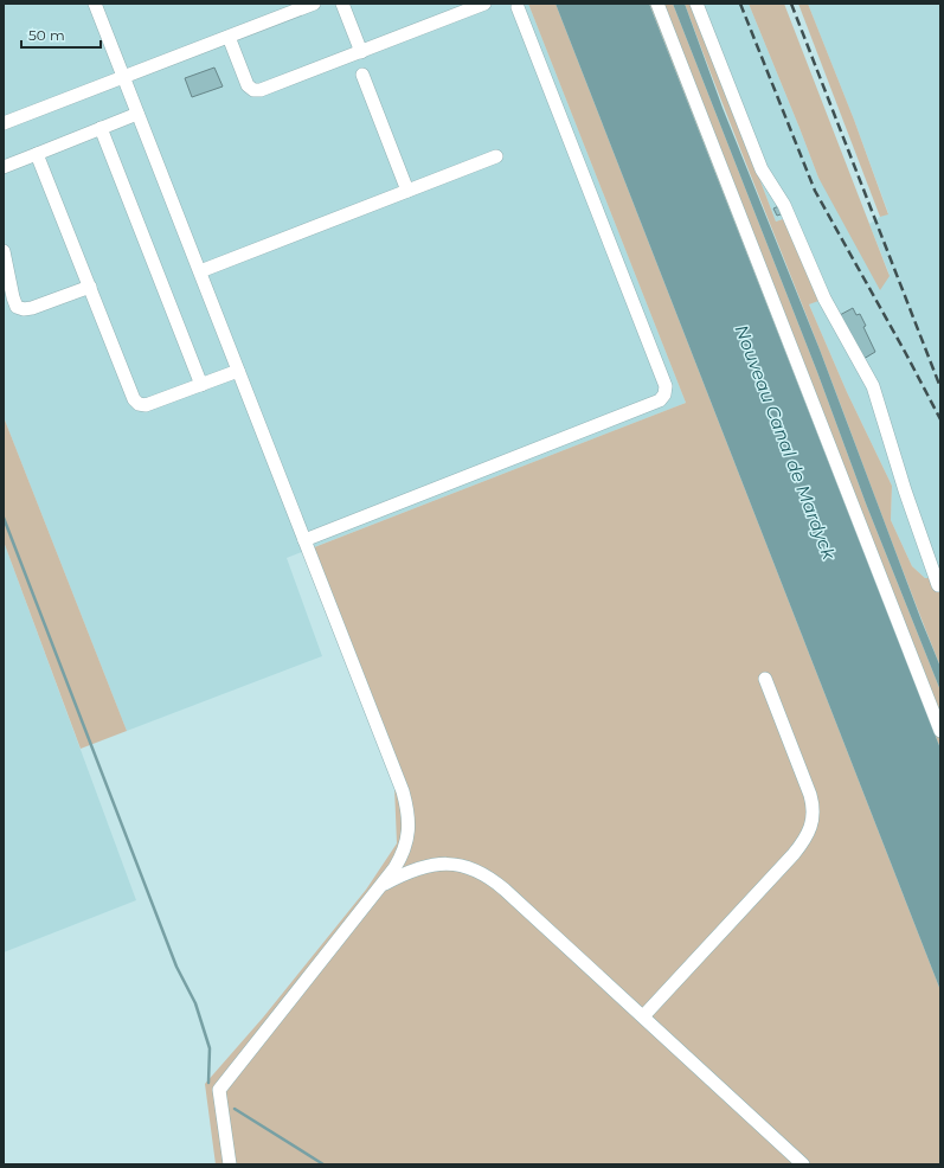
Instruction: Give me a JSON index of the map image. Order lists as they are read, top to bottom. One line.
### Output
{"water":["Nouveau Canal de Mardyck"],"scale_bar":"50 m"}
